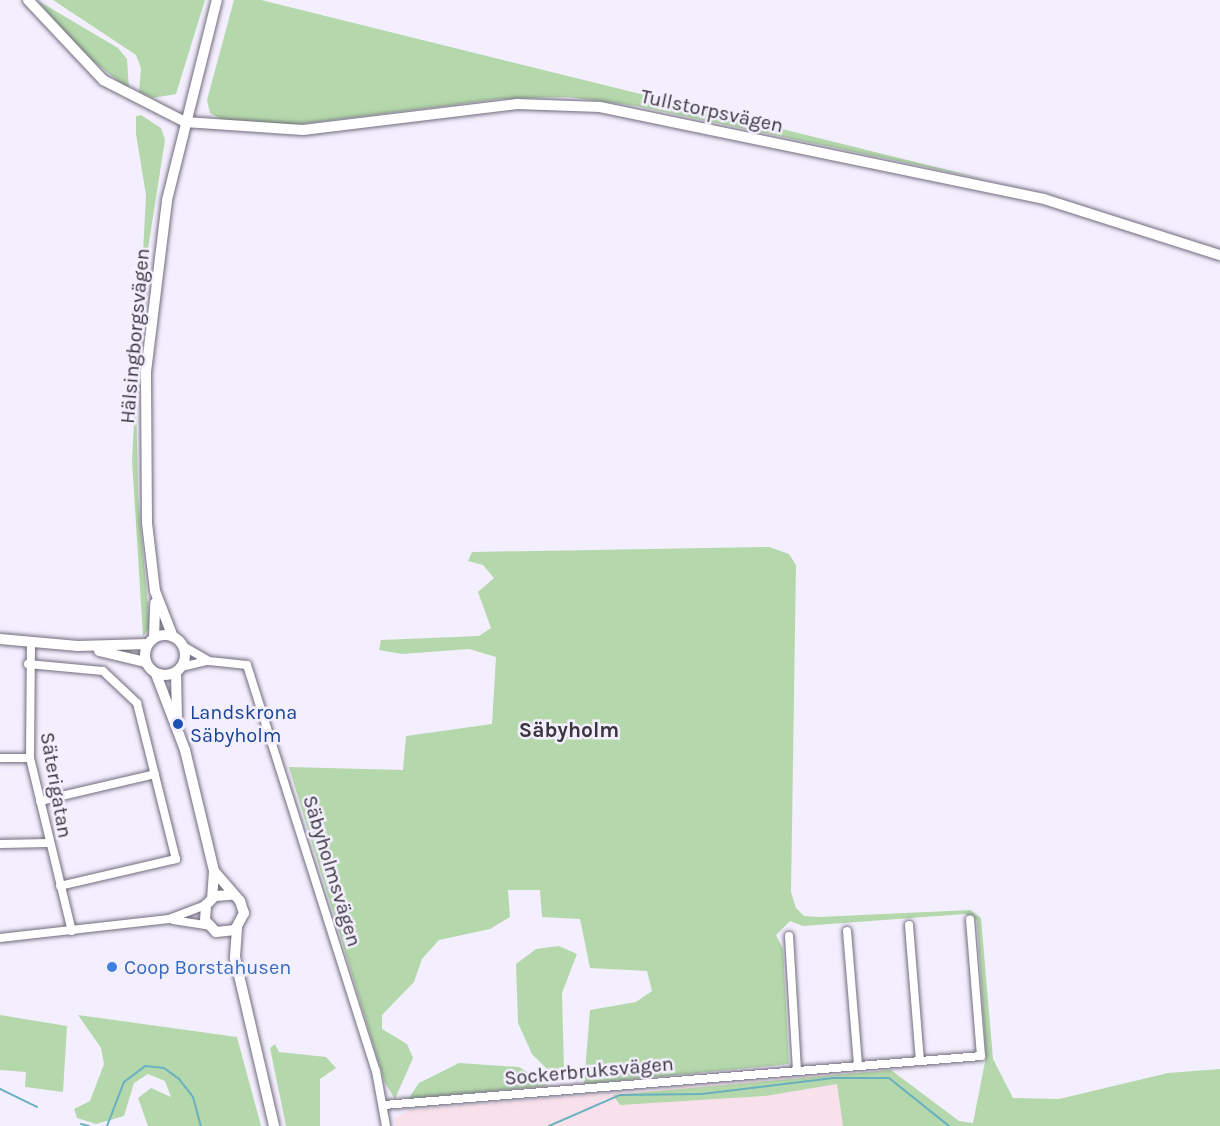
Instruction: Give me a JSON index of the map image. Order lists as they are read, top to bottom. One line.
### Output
{"streets":{"main road":["Tullstorpsvägen","Hälsingborgsvägen"],"street":["Säterigatan","Säbyholmsvägen","Sockerbruksvägen"]},"crossings":[["Tullstorpsvägen","Hälsingborgsvägen"],["Hälsingborgsvägen","Säbyholmsvägen"],["Säbyholmsvägen","Sockerbruksvägen"]],"districts":["Säbyholm"],"places":["Landskrona Säbyholm","Coop Borstahusen"]}
